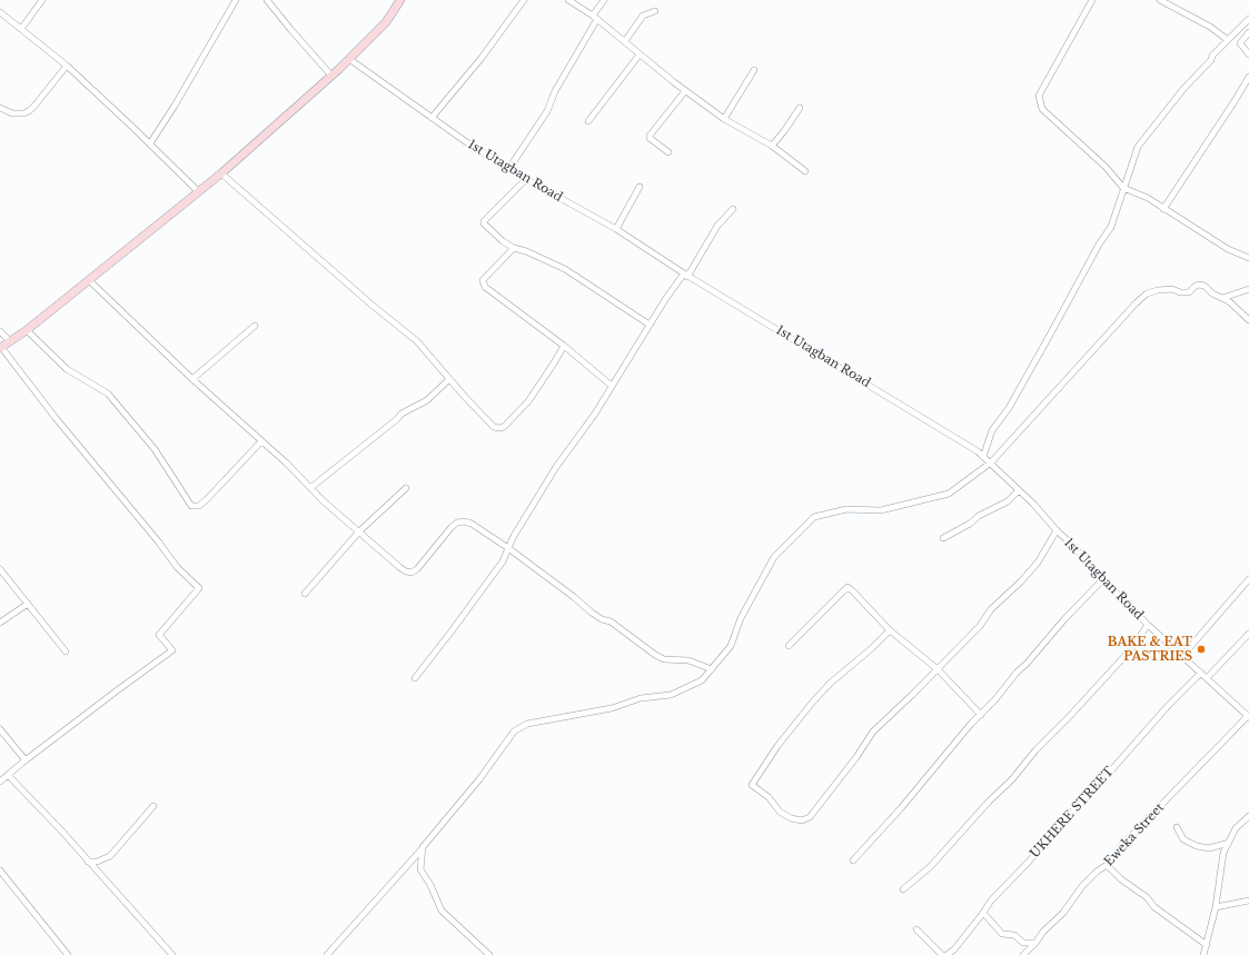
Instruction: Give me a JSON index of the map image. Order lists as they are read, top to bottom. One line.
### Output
{"streets":{"street":["1st Utagban Road","UKHERE STREET","Eweka Street"]},"crossings":[["1st Utagban Road","UKHERE STREET"],["1st Utagban Road","Eweka Street"]],"places":["BAKE & EAT PASTRIES"]}
